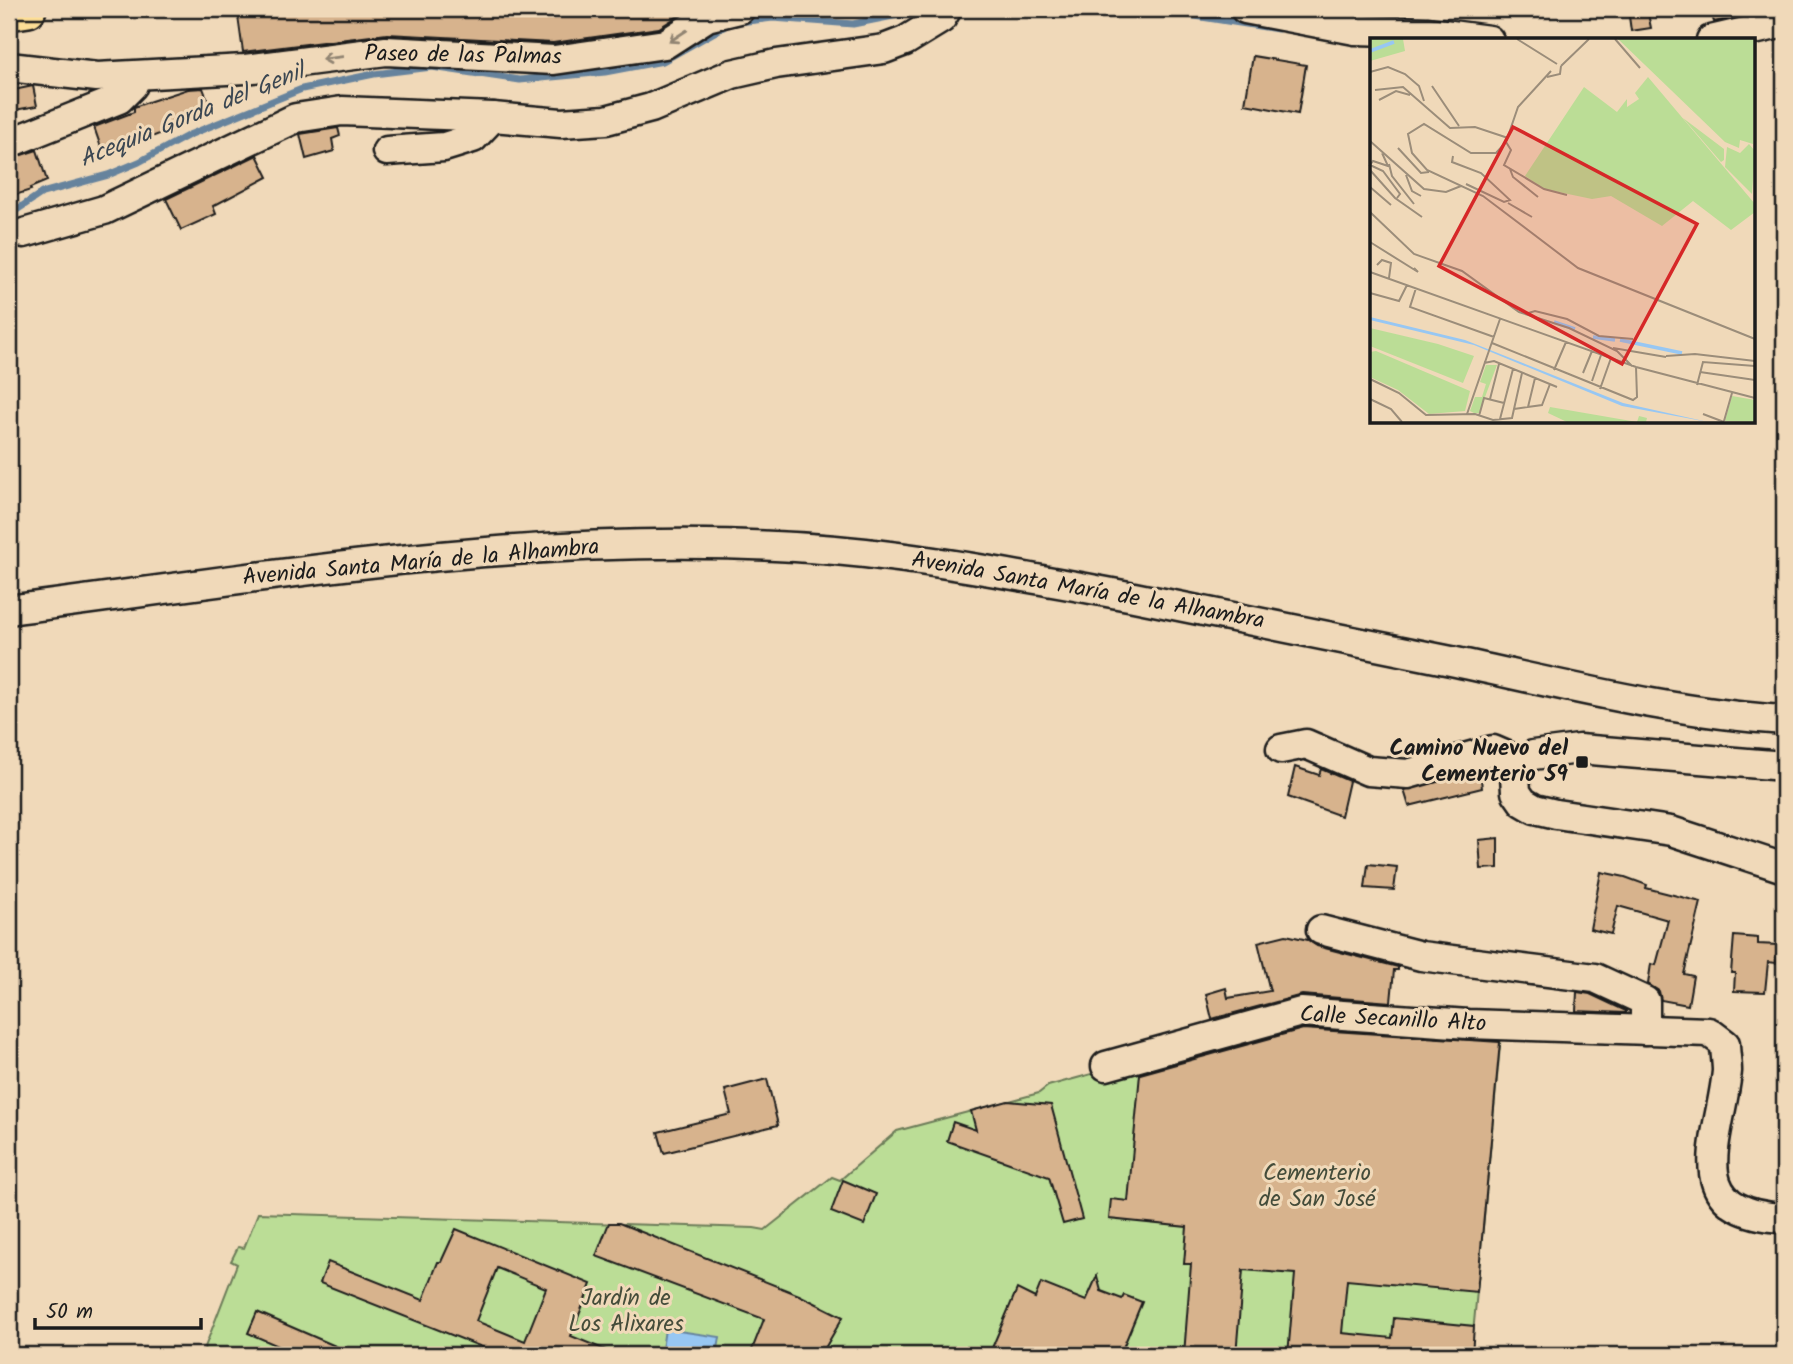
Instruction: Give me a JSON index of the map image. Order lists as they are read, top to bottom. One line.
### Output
{"streets":{"street":["Paseo de las Palmas","Avenida Santa María de la Alhambra","Calle Secanillo Alto"]},"water":["Acequia Gorda del Genil"],"parks":["Cementerio de San José","Jardín de Los Alixares"],"places":{"transit":["Camino Nuevo del Cementerio 59"]},"scale_bar":"50 m"}
